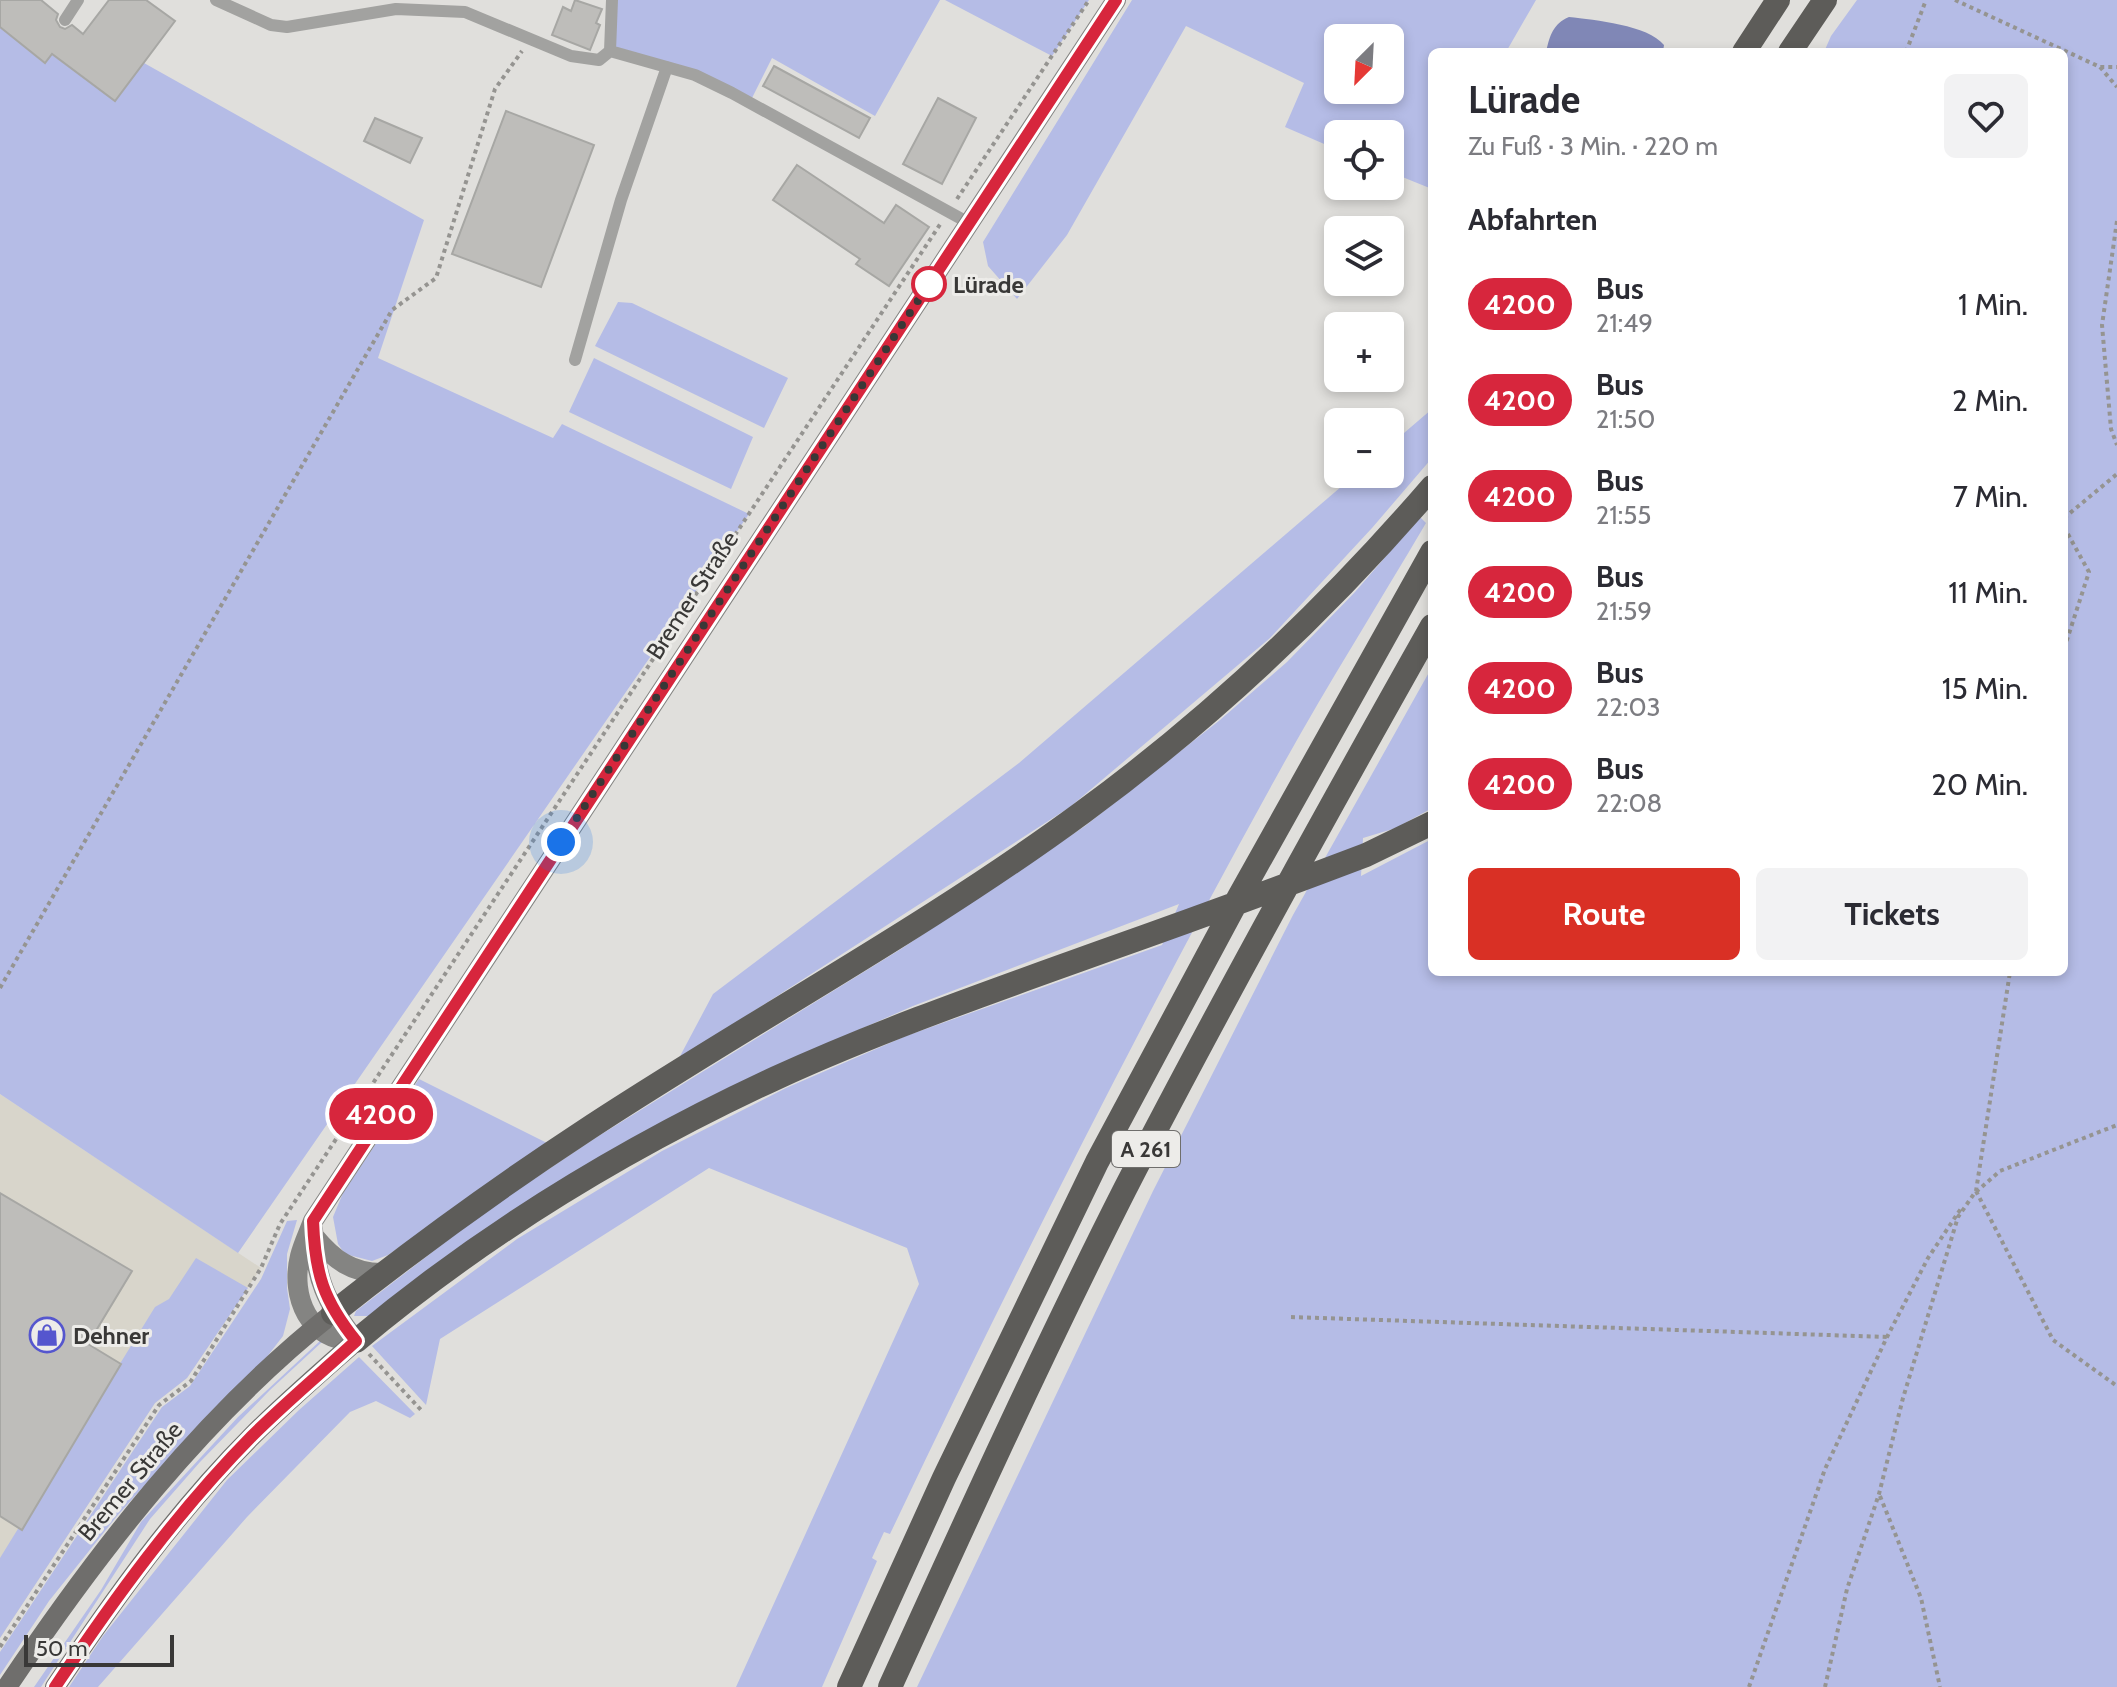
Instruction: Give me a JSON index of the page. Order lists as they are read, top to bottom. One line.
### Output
{"streets":{"highway":["A 261"],"main road":["Bremer Straße"]},"places":{"other":["Lürade"],"shop":["Dehner"]},"lines":["bus line 4200"],"scale_bar":"50 m","north":"bottom left","page":{"on_map":"4200","map_buttons":["+","−"],"heading":[["Lürade","Zu Fuß · 3 Min. · 220 m"],"Abfahrten"],"list":[{"mark":"4200","name":"Bus","note":"21:49","value":"1 Min."},{"mark":"4200","name":"Bus","note":"21:50","value":"2 Min."},{"mark":"4200","name":"Bus","note":"21:55","value":"7 Min."},{"mark":"4200","name":"Bus","note":"21:59","value":"11 Min."},{"mark":"4200","name":"Bus","note":"22:03","value":"15 Min."},{"mark":"4200","name":"Bus","note":"22:08","value":"20 Min."}],"buttons":["Route","Tickets"],"scale":"50 m"}}
